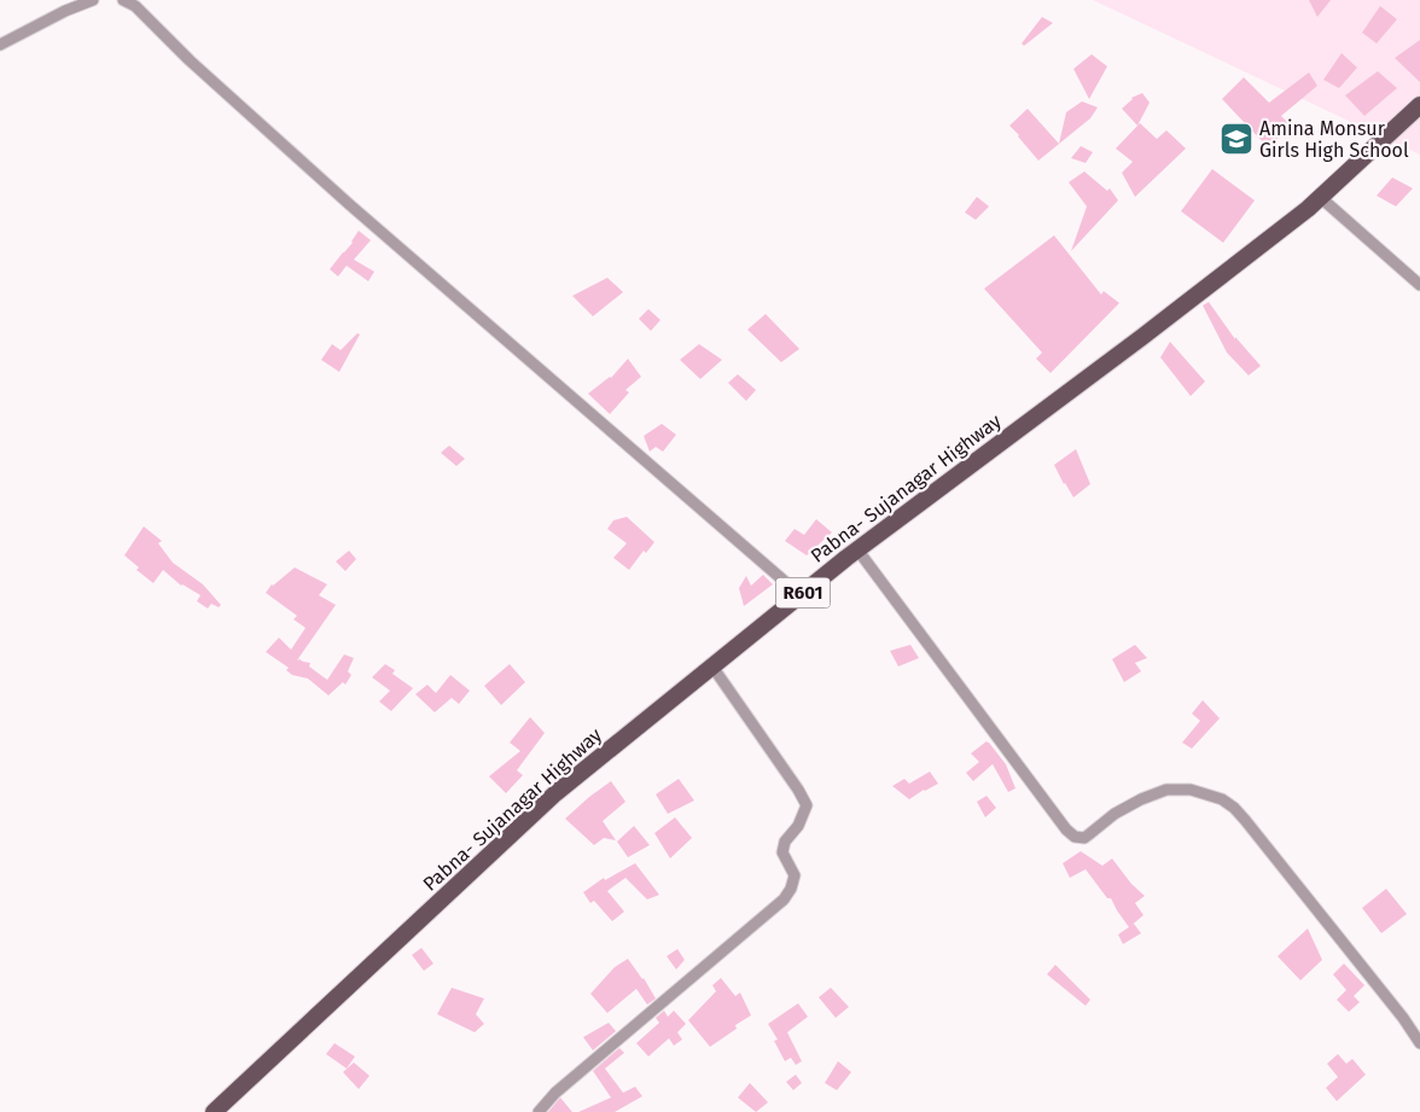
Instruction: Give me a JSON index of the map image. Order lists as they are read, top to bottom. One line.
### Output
{"streets":{"main road":["Pabna- Sujanagar Highway","R601"]},"places":{"school or university":["Amina Monsur Girls High School"]}}
